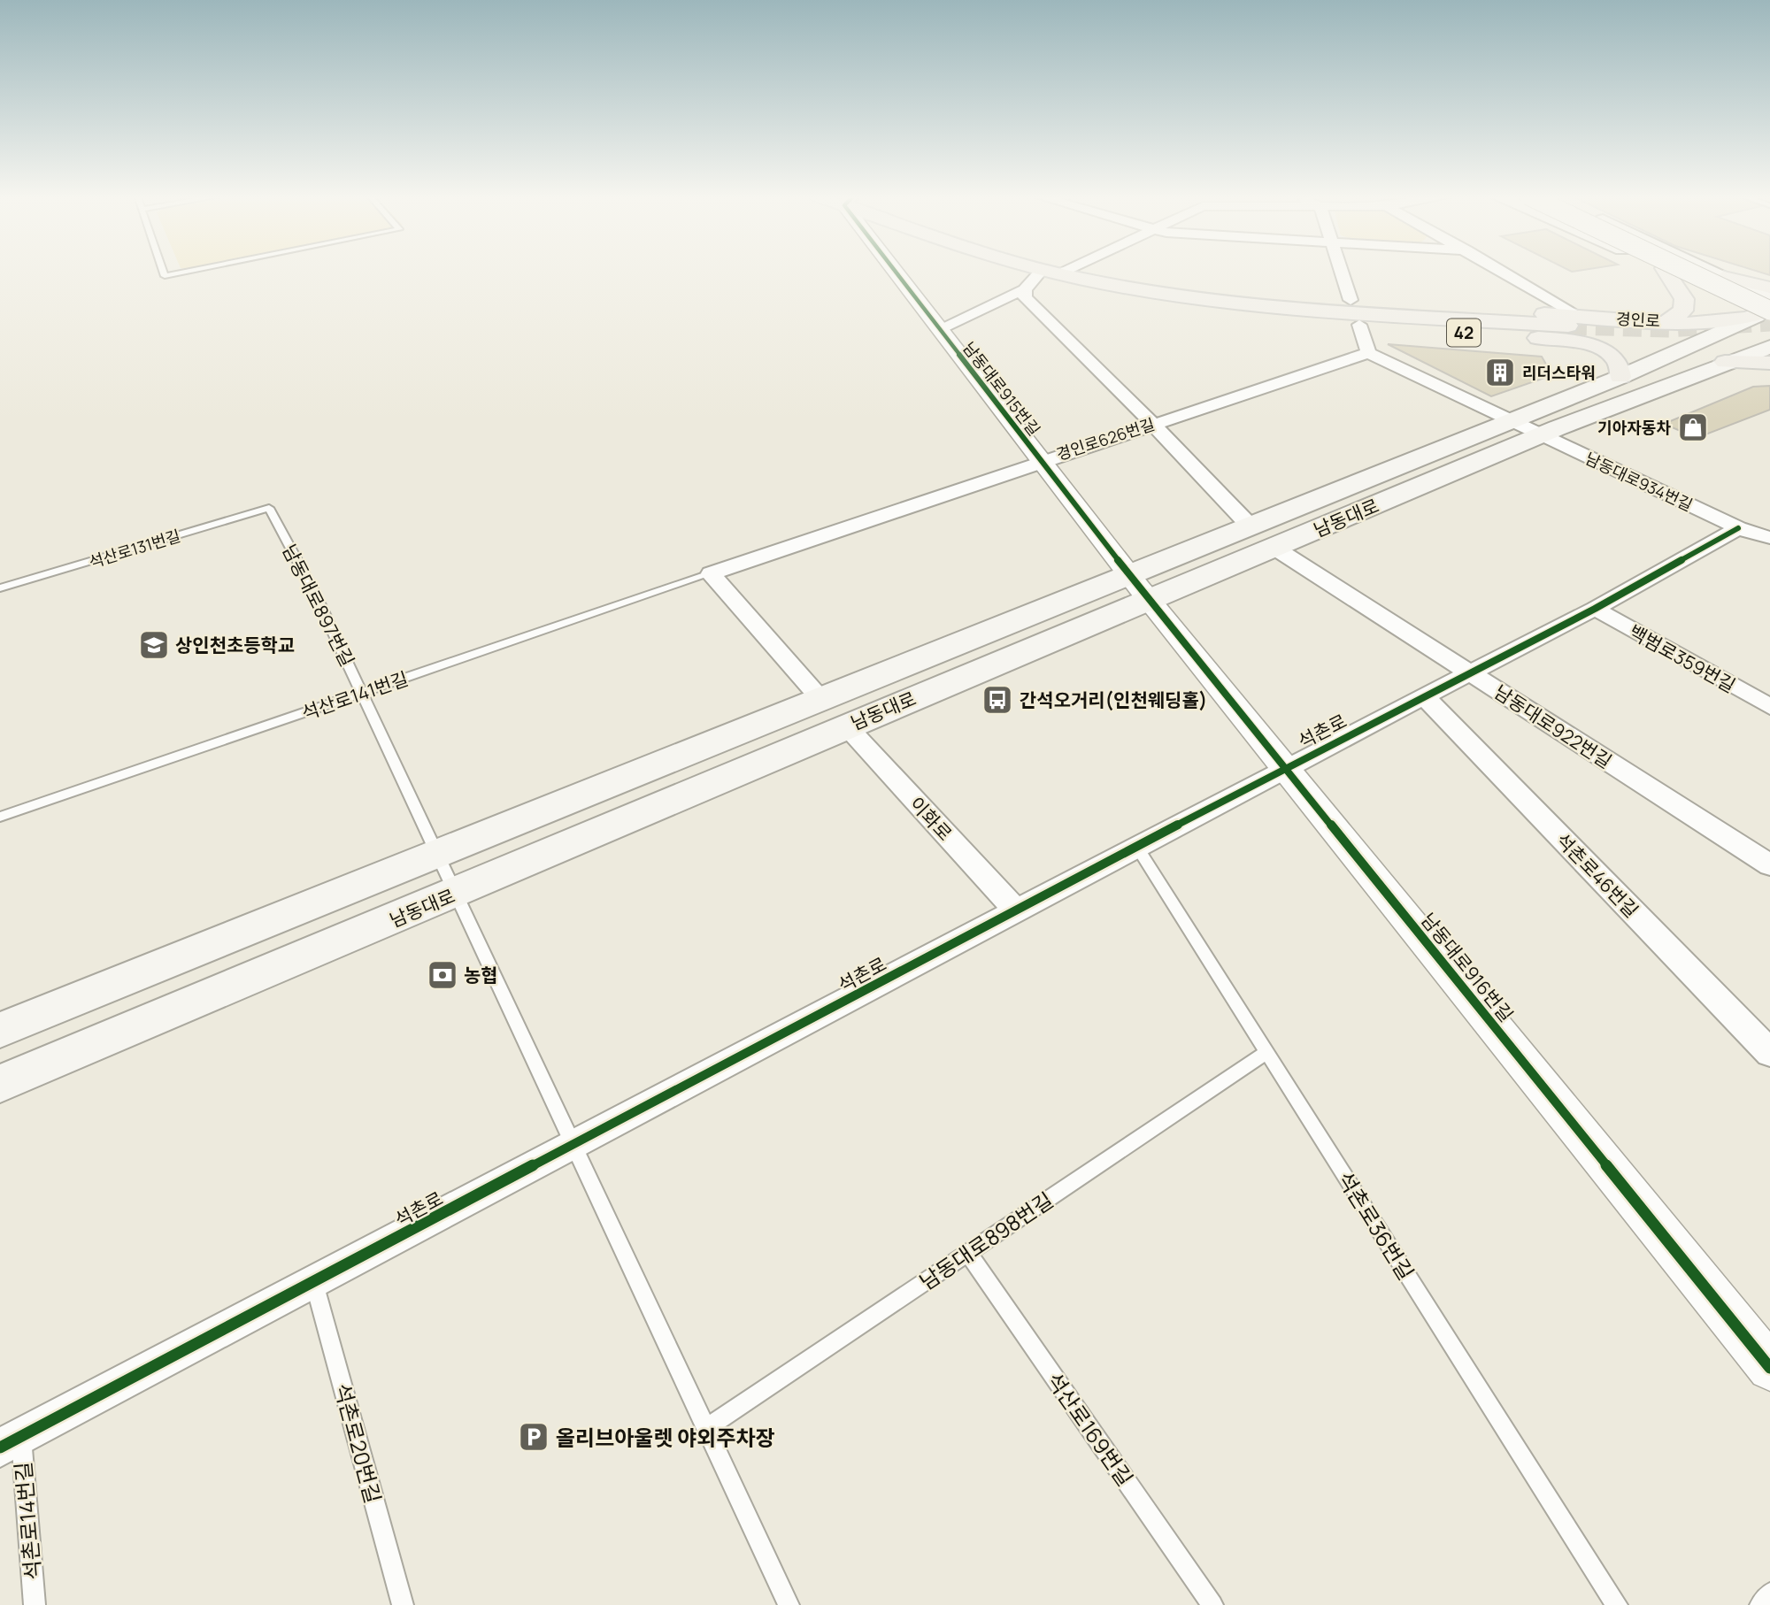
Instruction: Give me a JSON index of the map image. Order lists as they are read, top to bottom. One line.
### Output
{"streets":{"main road":["경인로","42","남동대로"],"street":["남동대로915번길","경인로626번길","남동대로934번길","백범로359번길","남동대로922번길","석촌로","이화로","석촌로46번길","남동대로916번길"],"lane":["석산로131번길","남동대로897번길","석산로141번길","석촌로36번길","남동대로898번길","석산로169번길","석촌로20번길","석촌로14번길"]},"crossings":[["남동대로915번길","경인로626번길"],["남동대로915번길","남동대로"],["남동대로915번길","남동대로916번길"],["경인로626번길","남동대로934번길"],["경인로626번길","석산로141번길"],["남동대로934번길","남동대로"],["남동대로934번길","석촌로"],["남동대로","남동대로897번길"],["남동대로","남동대로922번길"],["남동대로","이화로"],["남동대로","남동대로916번길"],["석산로131번길","남동대로897번길"],["남동대로897번길","석산로141번길"],["백범로359번길","석촌로"],["남동대로922번길","석촌로"],["석촌로","이화로"],["석촌로","석촌로46번길"],["석촌로","남동대로916번길"],["석촌로","석촌로36번길"],["석촌로","석촌로20번길"],["석촌로","석촌로14번길"],["석촌로36번길","남동대로898번길"],["남동대로898번길","석산로169번길"]],"places":{"building":["리더스타워"],"shop":["기아자동차"],"school or university":["상인천초등학교"],"bus stop":["간석오거리(인천웨딩홀)"],"bank":["농협"],"parking":["올리브아울렛 야외주차장"]}}
